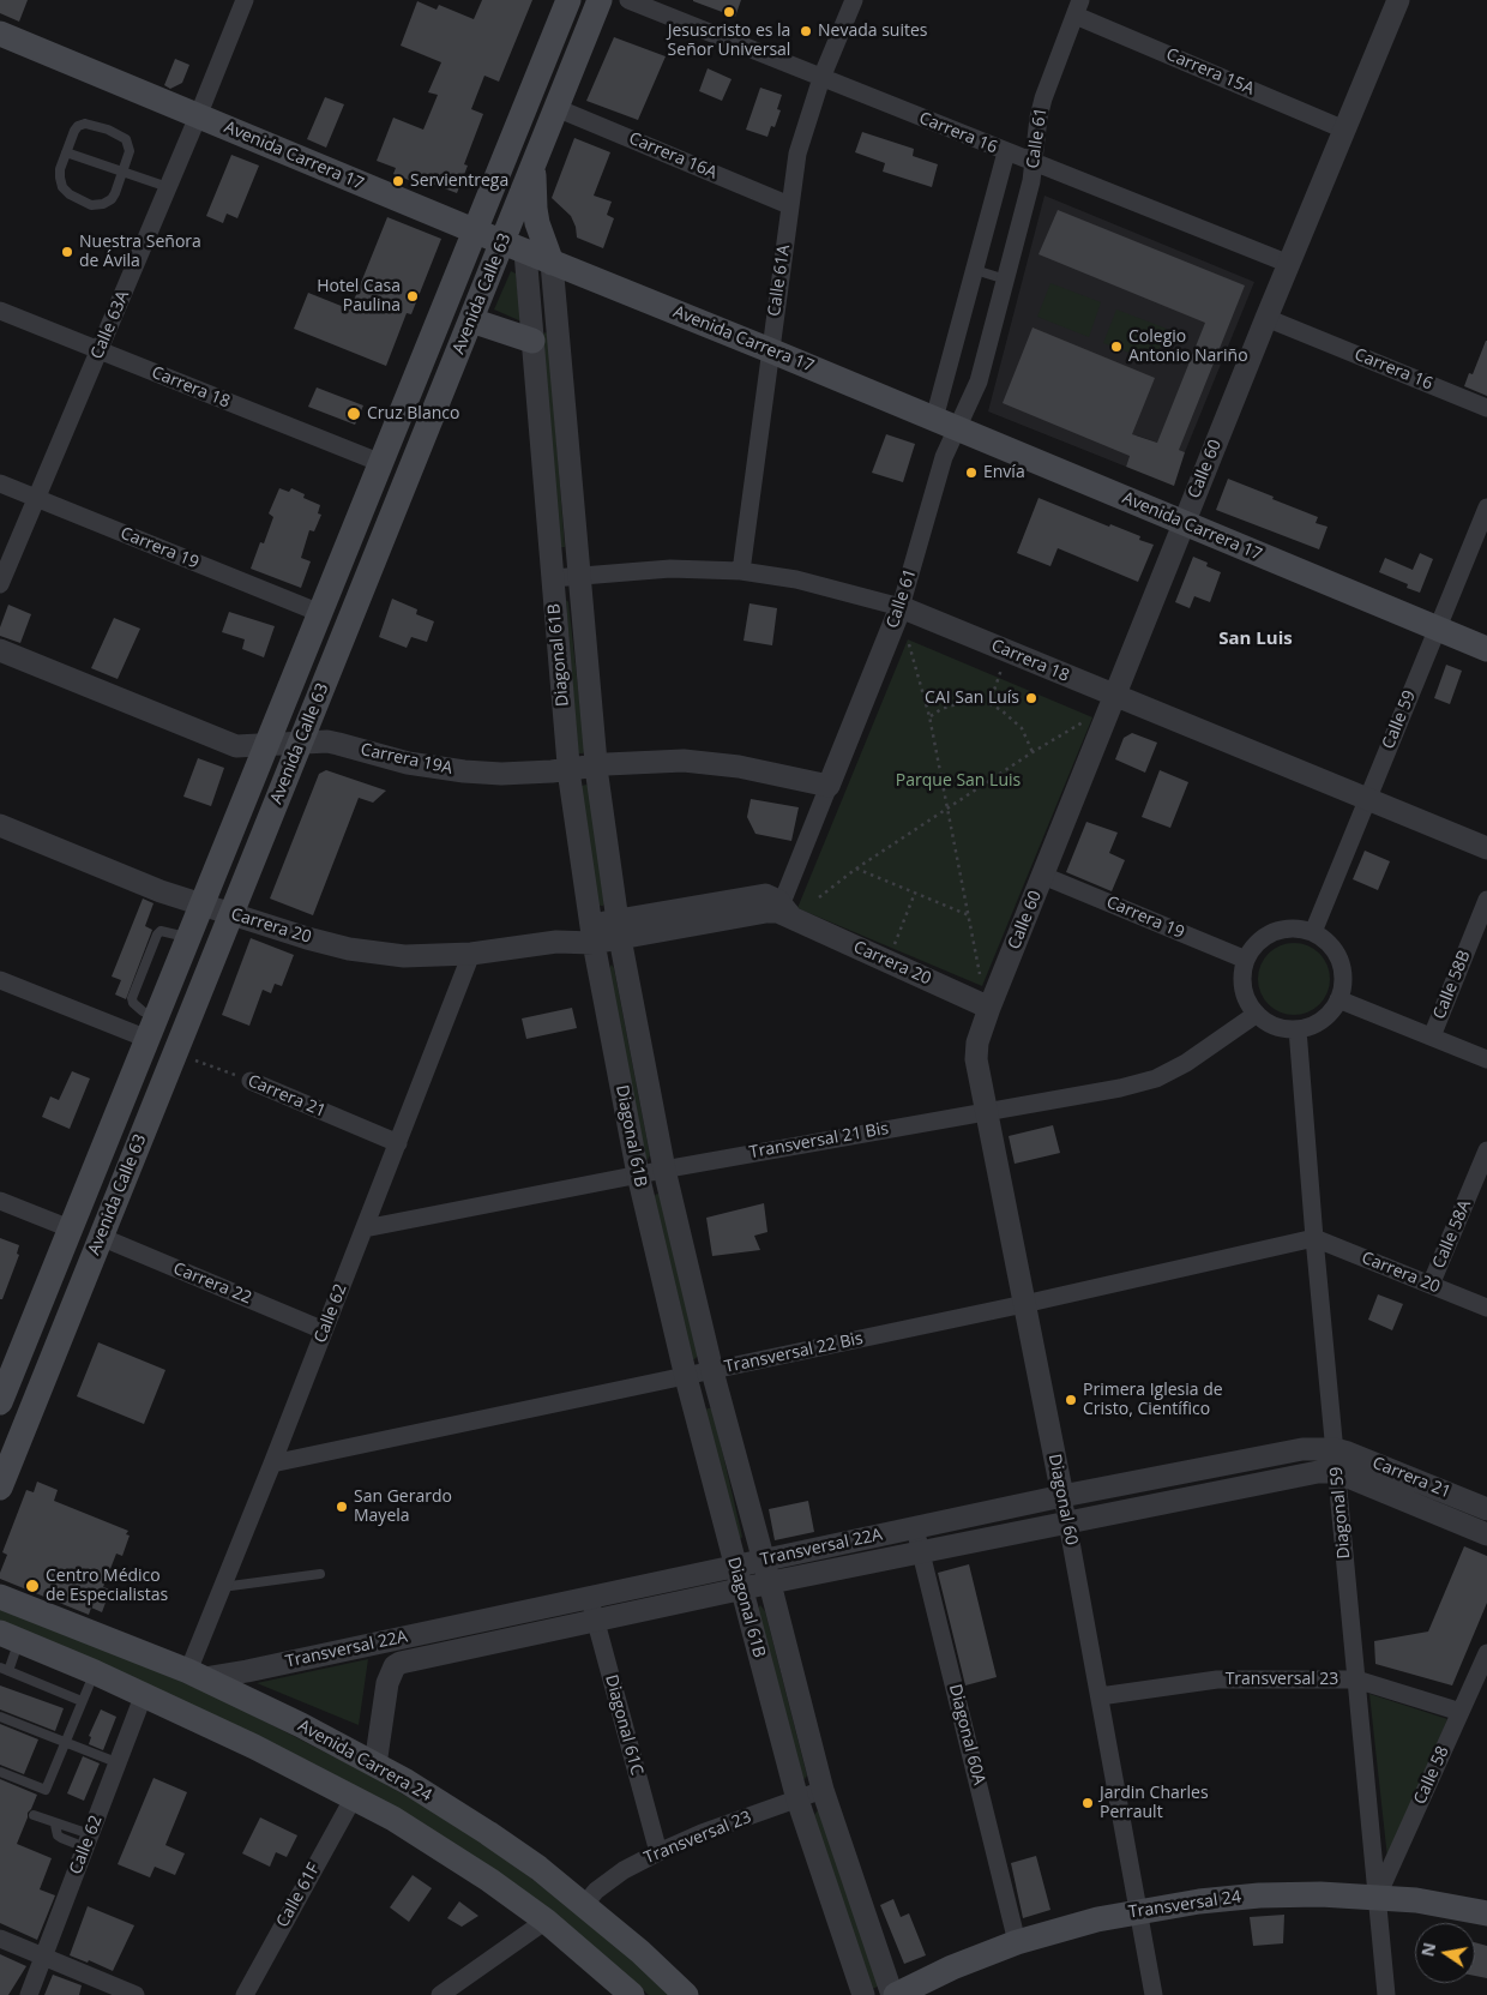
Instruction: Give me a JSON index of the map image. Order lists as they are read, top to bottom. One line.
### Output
{"streets":{"main road":["Avenida Carrera 17","Avenida Calle 63","Avenida Carrera 24","Transversal 24"],"street":["Carrera 15A","Carrera 16","Calle 61","Carrera 16A","Calle 61A","Calle 63A","Carrera 18","Calle 60","Carrera 19","Diagonal 61B","Calle 59","Carrera 19A","Carrera 20","Calle 58B","Carrera 21","Transversal 21 Bis","Calle 58A","Carrera 22","Calle 62","Transversal 22 Bis","Diagonal 60","Diagonal 59","Transversal 22A","Transversal 23","Diagonal 61C","Diagonal 60A","Calle 58","Calle 61F"]},"crossings":[["Carrera 15A","Calle 61"],["Carrera 15A","Calle 60"],["Carrera 16","Calle 61"],["Carrera 16","Calle 61A"],["Carrera 16","Calle 60"],["Calle 61","Avenida Carrera 17"],["Calle 61","Carrera 18"],["Calle 61","Carrera 19A"],["Calle 61","Carrera 20"],["Avenida Carrera 17","Calle 61A"],["Avenida Carrera 17","Avenida Calle 63"],["Avenida Carrera 17","Calle 63A"],["Avenida Carrera 17","Calle 60"],["Avenida Carrera 17","Diagonal 61B"],["Avenida Carrera 17","Calle 59"],["Carrera 16A","Calle 61A"],["Carrera 16A","Avenida Calle 63"],["Calle 61A","Carrera 18"],["Avenida Calle 63","Carrera 18"],["Avenida Calle 63","Carrera 19"],["Avenida Calle 63","Diagonal 61B"],["Avenida Calle 63","Carrera 19A"],["Avenida Calle 63","Carrera 20"],["Avenida Calle 63","Carrera 21"],["Avenida Calle 63","Carrera 22"],["Calle 63A","Carrera 18"],["Calle 63A","Carrera 19"],["Carrera 18","Calle 60"],["Carrera 18","Diagonal 61B"],["Carrera 18","Calle 59"],["Calle 60","Carrera 19"],["Calle 60","Carrera 20"],["Calle 60","Diagonal 60"],["Carrera 19","Calle 59"],["Carrera 19","Transversal 21 Bis"],["Carrera 19","Diagonal 59"],["Diagonal 61B","Carrera 19A"],["Diagonal 61B","Carrera 20"],["Diagonal 61B","Transversal 21 Bis"],["Diagonal 61B","Transversal 22 Bis"],["Diagonal 61B","Transversal 22A"],["Diagonal 61B","Transversal 23"],["Diagonal 61B","Transversal 24"],["Calle 59","Transversal 21 Bis"],["Calle 59","Diagonal 59"],["Carrera 20","Calle 58A"],["Carrera 20","Calle 62"],["Carrera 20","Transversal 22 Bis"],["Carrera 20","Diagonal 60"],["Carrera 20","Diagonal 59"],["Carrera 21","Calle 62"],["Carrera 21","Diagonal 59"],["Carrera 21","Transversal 22A"],["Transversal 21 Bis","Calle 62"],["Transversal 21 Bis","Diagonal 60"],["Transversal 21 Bis","Diagonal 59"],["Carrera 22","Calle 62"],["Calle 62","Transversal 22 Bis"],["Calle 62","Transversal 22A"],["Calle 62","Avenida Carrera 24"],["Transversal 22 Bis","Diagonal 60"],["Transversal 22 Bis","Diagonal 59"],["Diagonal 60","Transversal 22A"],["Diagonal 60","Transversal 23"],["Diagonal 60","Transversal 24"],["Diagonal 59","Transversal 22A"],["Diagonal 59","Transversal 23"],["Diagonal 59","Calle 58"],["Diagonal 59","Transversal 24"],["Transversal 22A","Diagonal 61C"],["Transversal 22A","Diagonal 60A"],["Transversal 22A","Avenida Carrera 24"],["Transversal 23","Diagonal 61C"],["Transversal 23","Avenida Carrera 24"],["Transversal 23","Calle 58"],["Diagonal 60A","Transversal 24"],["Calle 58","Transversal 24"]],"districts":["San Luis"],"parks":["Parque San Luis"],"places":["Jesuscristo es la Señor Universal","Nevada suites","Servientrega","Nuestra Señora de Ávila","Hotel Casa Paulina","Colegio Antonio Nariño","Cruz Blanco","Envía","CAI San Luís","Primera Iglesia de Cristo, Científico","San Gerardo Mayela","Centro Médico de Especialistas","Jardin Charles Perrault"],"north":"left"}
